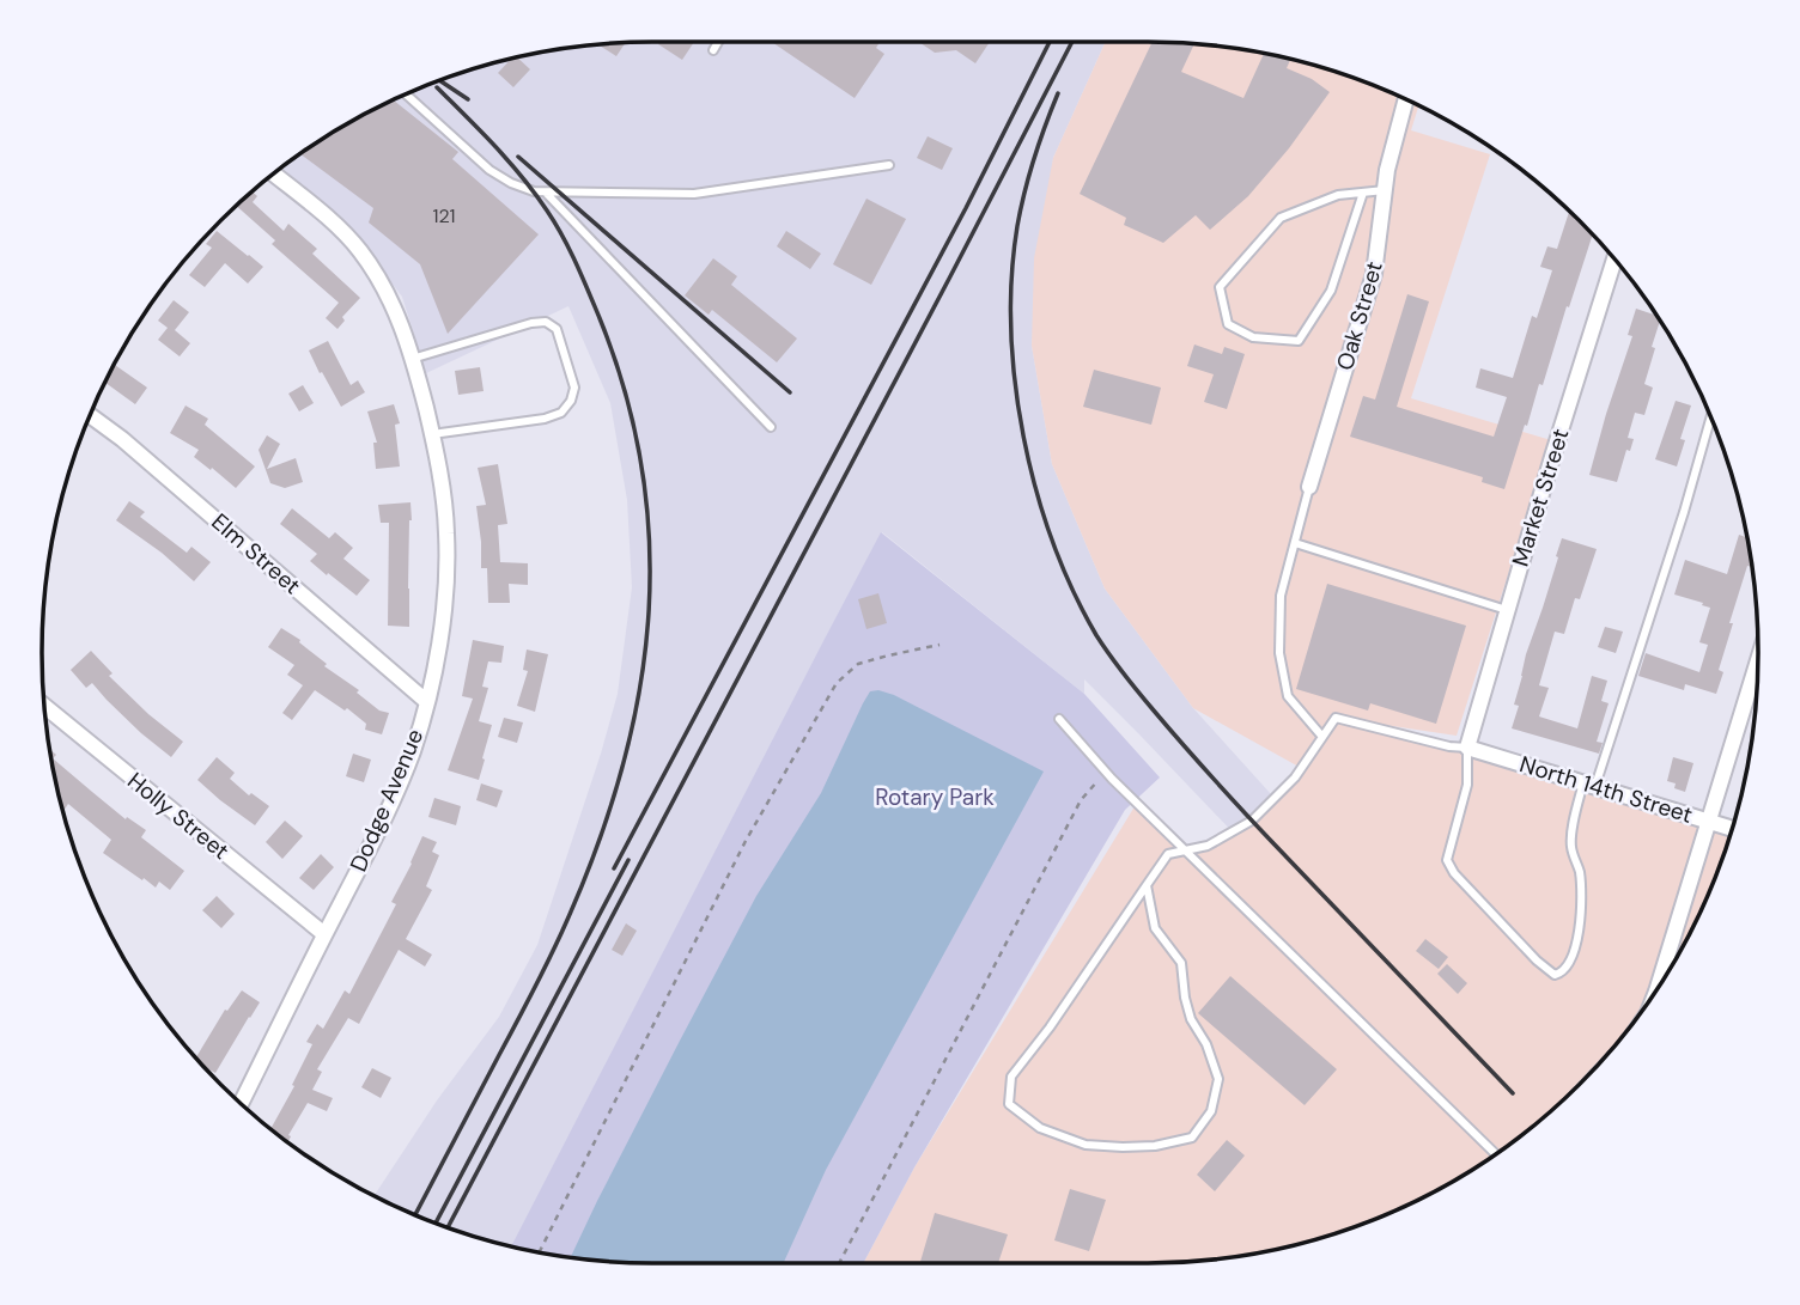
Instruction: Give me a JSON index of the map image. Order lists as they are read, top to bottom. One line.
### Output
{"streets":{"street":["Oak Street","Market Street","Elm Street","North 14th Street","Dodge Avenue","Holly Street"]},"crossings":[["Market Street","North 14th Street"],["Elm Street","Dodge Avenue"],["Dodge Avenue","Holly Street"]],"parks":["Rotary Park"],"house_numbers":["121"]}
